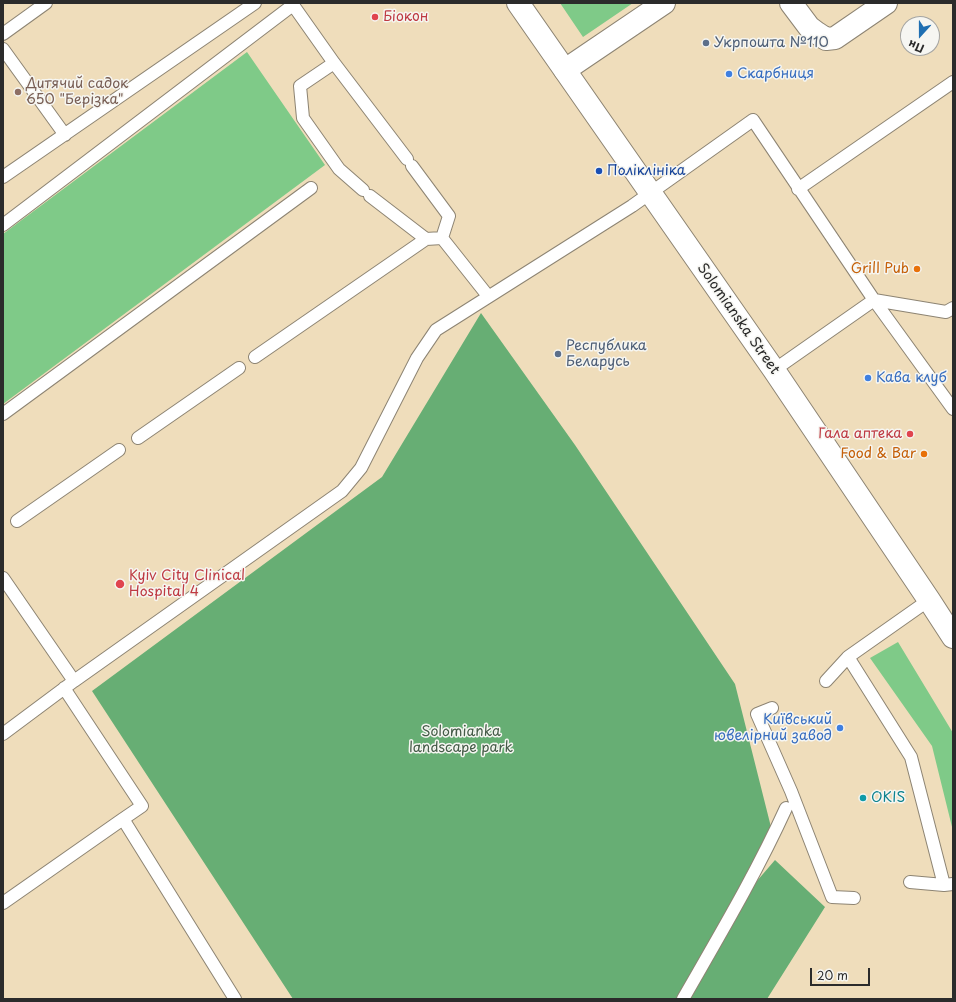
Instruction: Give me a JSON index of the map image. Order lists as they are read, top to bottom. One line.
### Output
{"streets":{"main road":["Solomianska Street"]},"parks":["Solomianka landscape park"],"places":["Біокон","Укрпошта №110","Скарбниця","Дитячий садок 650 \"Берізка\"","Поліклініка","Grill Pub","Республика Беларусь","Кава клуб","Гала аптека","Food & Bar","Kyiv City Clinical Hospital 4","Київський ювелірний завод","OKIS"],"scale_bar":"20 m","north":"bottom"}
